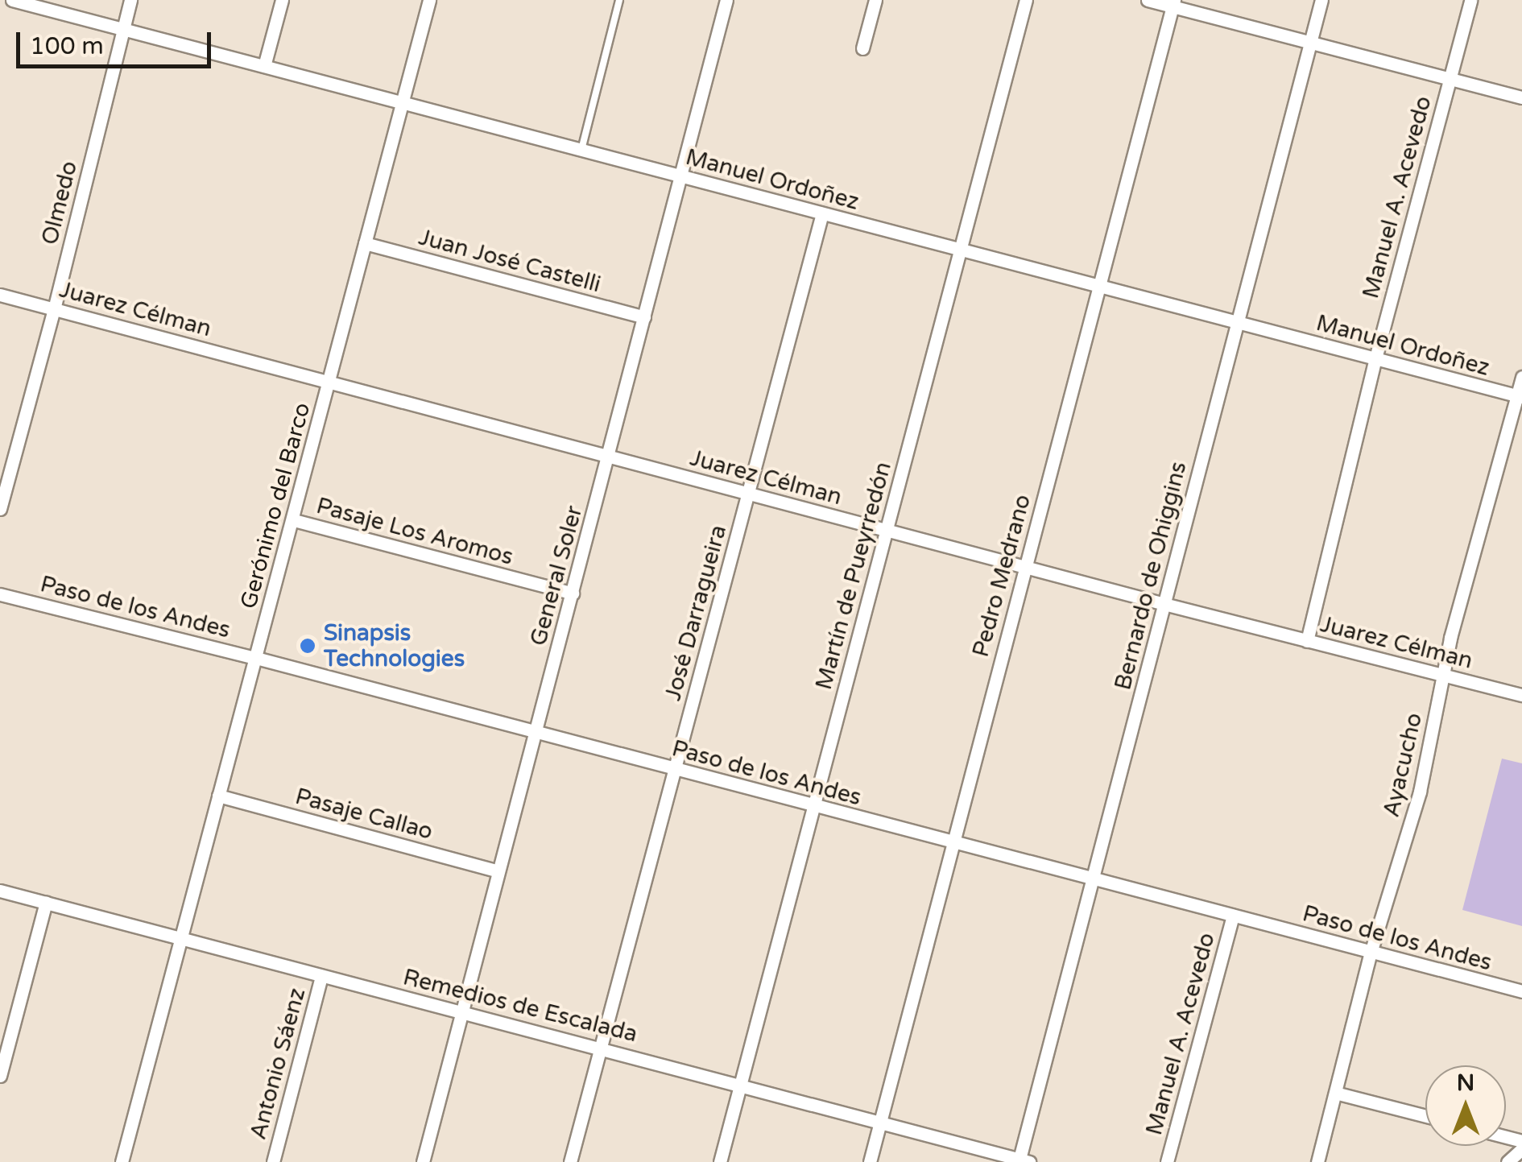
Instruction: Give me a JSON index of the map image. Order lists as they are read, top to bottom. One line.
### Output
{"streets":{"street":["Manuel Ordoñez","Manuel A. Acevedo","Olmedo","Juan José Castelli","Juarez Célman","Gerónimo del Barco","Pasaje Los Aromos","General Soler","Martín de Pueyrredón","Pedro Medrano","Bernardo de Ohiggins","Paso de los Andes","José Darragueira","Ayacucho","Pasaje Callao","Remedios de Escalada","Antonio Sáenz"]},"crossings":[["Manuel Ordoñez","Manuel A. Acevedo"],["Manuel Ordoñez","Olmedo"],["Manuel Ordoñez","Gerónimo del Barco"],["Manuel Ordoñez","General Soler"],["Manuel Ordoñez","Martín de Pueyrredón"],["Manuel Ordoñez","Pedro Medrano"],["Manuel Ordoñez","Bernardo de Ohiggins"],["Manuel Ordoñez","José Darragueira"],["Manuel Ordoñez","Ayacucho"],["Manuel A. Acevedo","Juarez Célman"],["Manuel A. Acevedo","Paso de los Andes"],["Olmedo","Juarez Célman"],["Juan José Castelli","Gerónimo del Barco"],["Juan José Castelli","General Soler"],["Juarez Célman","Gerónimo del Barco"],["Juarez Célman","General Soler"],["Juarez Célman","Martín de Pueyrredón"],["Juarez Célman","Pedro Medrano"],["Juarez Célman","Bernardo de Ohiggins"],["Juarez Célman","José Darragueira"],["Juarez Célman","Ayacucho"],["Gerónimo del Barco","Pasaje Los Aromos"],["Gerónimo del Barco","Paso de los Andes"],["Gerónimo del Barco","Pasaje Callao"],["Gerónimo del Barco","Remedios de Escalada"],["Pasaje Los Aromos","General Soler"],["General Soler","Paso de los Andes"],["General Soler","Pasaje Callao"],["General Soler","Remedios de Escalada"],["Martín de Pueyrredón","Paso de los Andes"],["Martín de Pueyrredón","Remedios de Escalada"],["Pedro Medrano","Paso de los Andes"],["Pedro Medrano","Remedios de Escalada"],["Bernardo de Ohiggins","Paso de los Andes"],["Bernardo de Ohiggins","Remedios de Escalada"],["Paso de los Andes","José Darragueira"],["Paso de los Andes","Ayacucho"],["José Darragueira","Remedios de Escalada"],["Remedios de Escalada","Antonio Sáenz"]],"places":["Sinapsis Technologies"],"scale_bar":"100 m","north":"top"}
